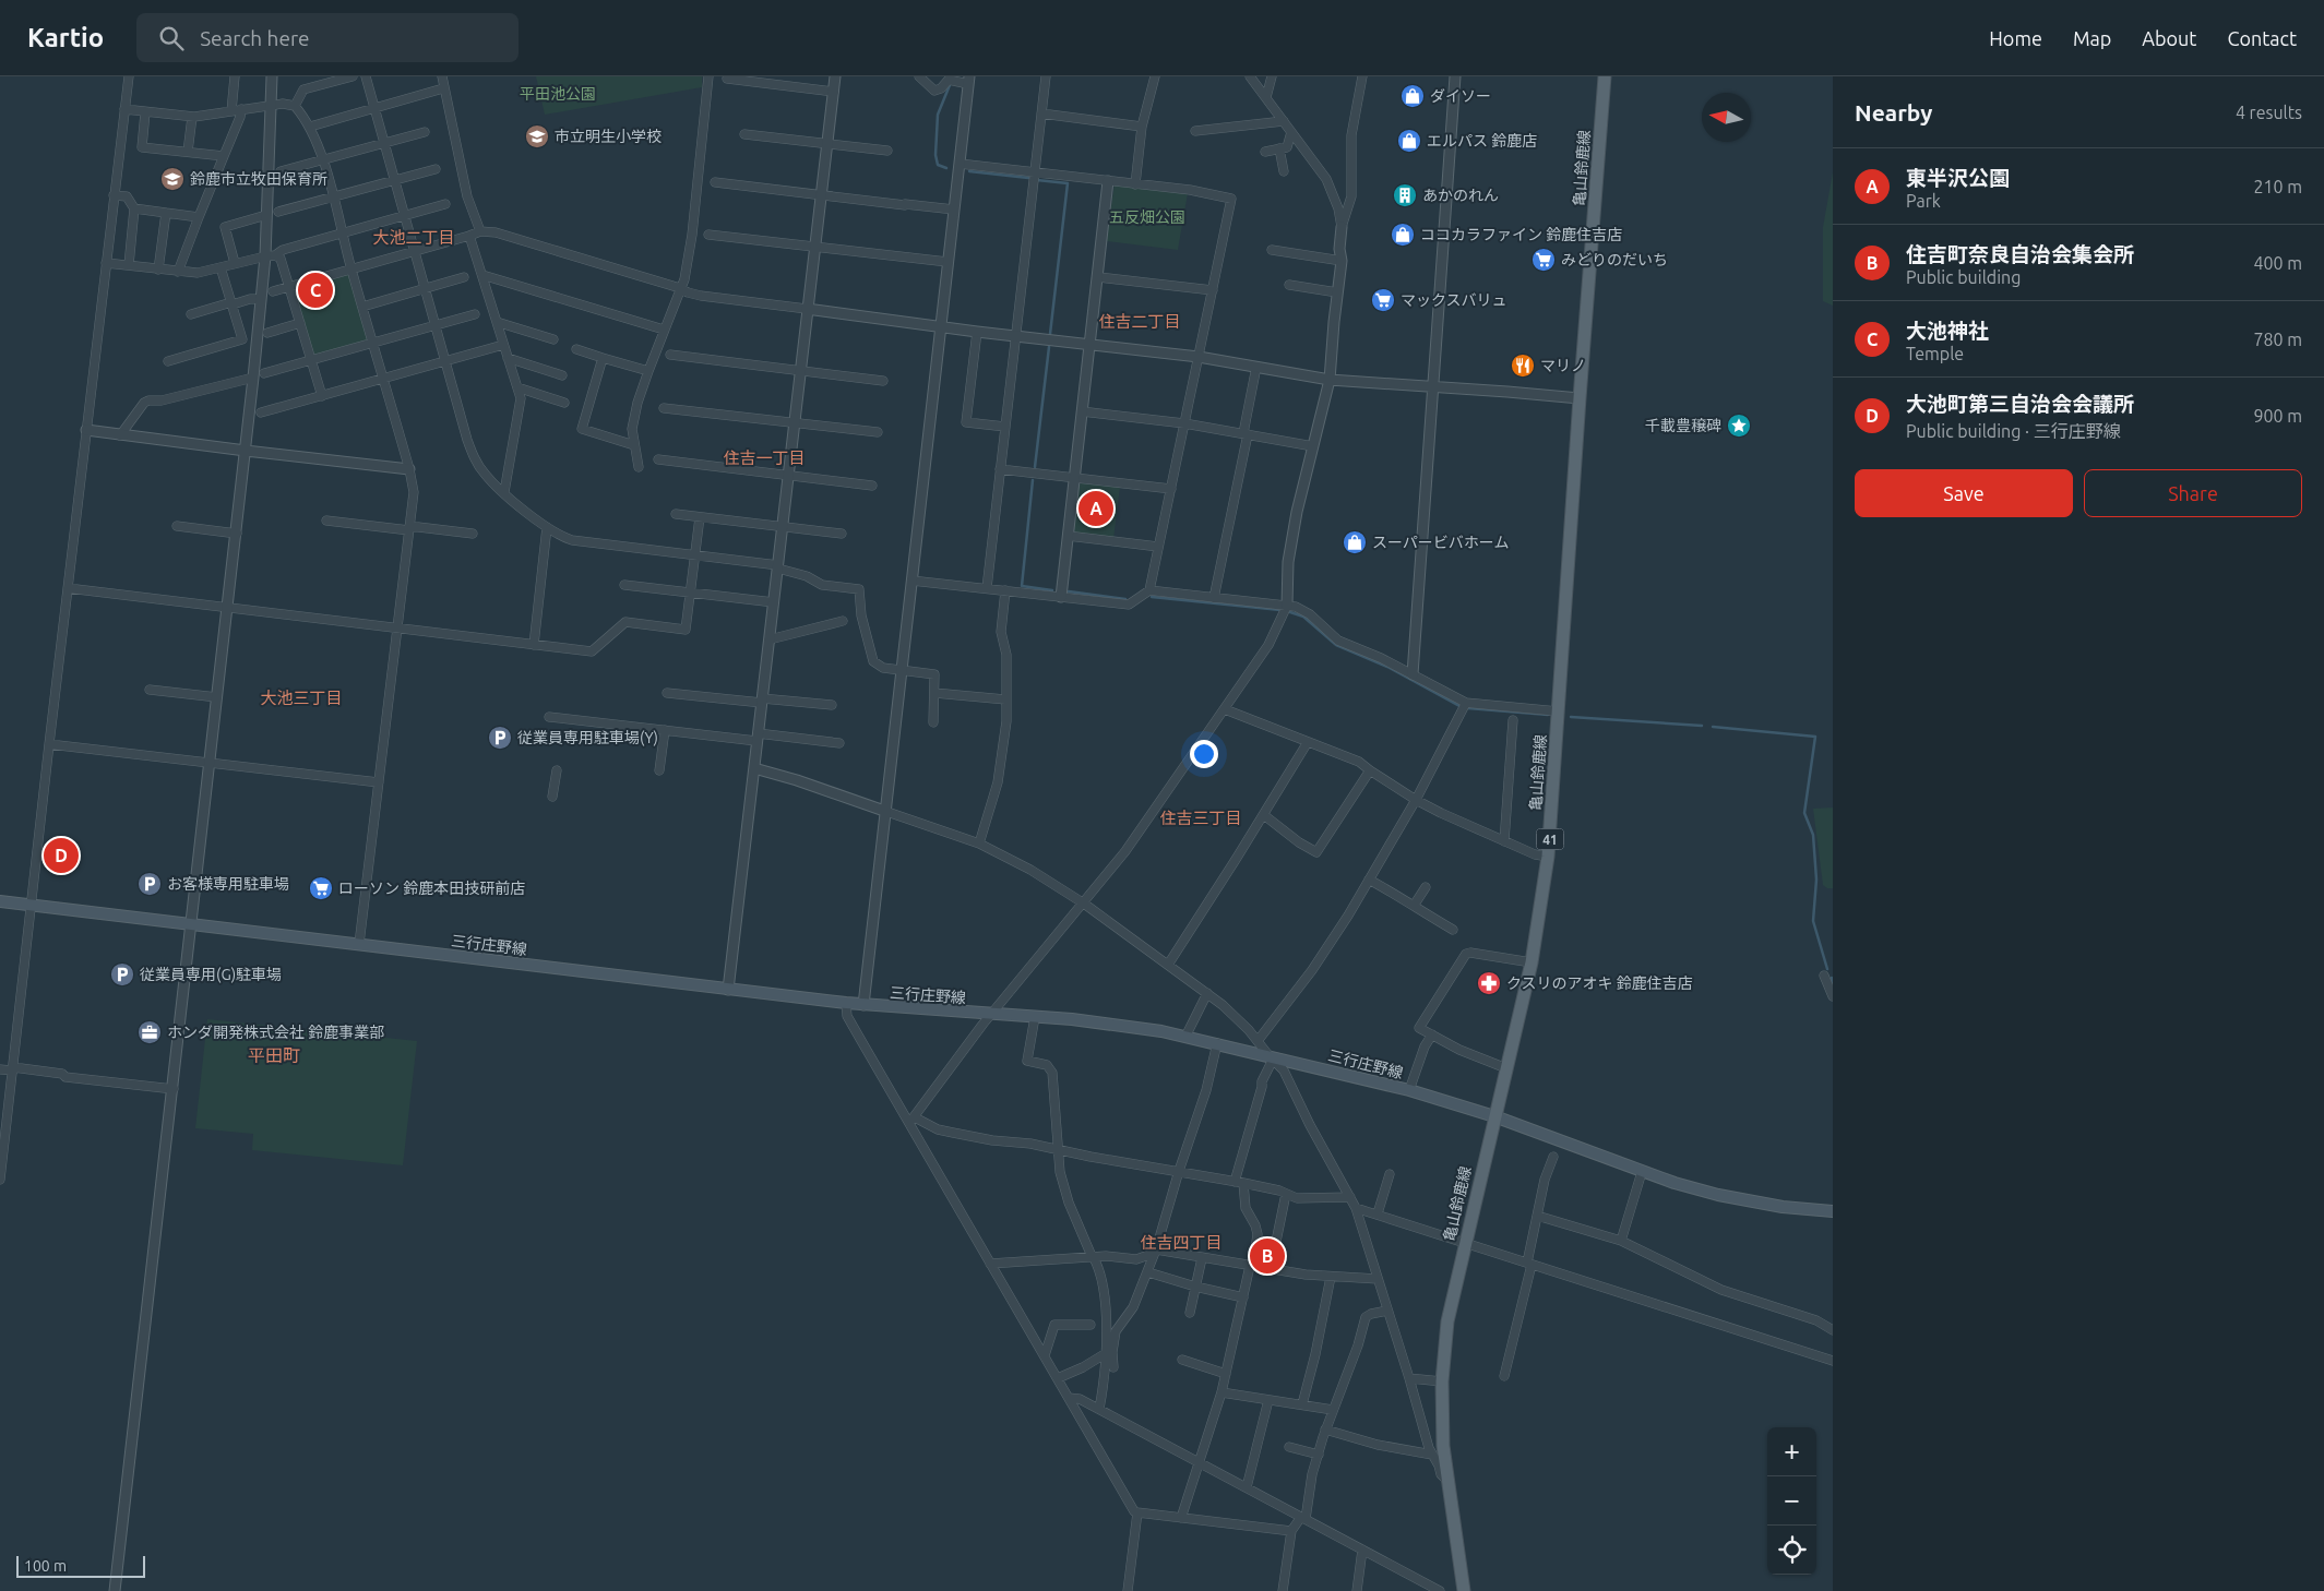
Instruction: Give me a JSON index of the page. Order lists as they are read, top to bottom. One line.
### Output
{"streets":{"main road":["亀山鈴鹿線","41","三行庄野線"]},"crossings":[["亀山鈴鹿線","三行庄野線"]],"districts":["大池二丁目","住吉二丁目","住吉一丁目","大池三丁目","住吉三丁目","平田町","住吉四丁目"],"parks":["平田池公園","五反畑公園"],"places":{"shop":["ダイソー","エルパス 鈴鹿店","ココカラファイン 鈴鹿住吉店","スーパービバホーム"],"school or university":["市立明生小学校","鈴鹿市立牧田保育所"],"building":["あかのれん"],"supermarket":["みどりのだいち","マックスバリュ","ローソン 鈴鹿本田技研前店"],"restaurant":["マリノ"],"place":["千載豊穣碑"],"parking":["従業員専用駐車場(Y)","お客様専用駐車場","従業員専用(G)駐車場"],"pharmacy":["クスリのアオキ 鈴鹿住吉店"],"office":["ホンダ開発株式会社 鈴鹿事業部"]},"scale_bar":"100 m","north":"left","page":{"header":"Kartio","search":"Search here","nav":["Home","Map","About","Contact"],"heading":["Nearby","4 results"],"list":[{"mark":"A","name":"東半沢公園","note":"Park","value":"210 m"},{"mark":"B","name":"住吉町奈良自治会集会所","note":"Public building","value":"400 m"},{"mark":"C","name":"大池神社","note":"Temple","value":"780 m"},{"mark":"D","name":"大池町第三自治会会議所","note":"Public building · 三行庄野線","value":"900 m"}],"pins":["C","A","D","B"],"buttons":["Save","Share"],"map_buttons":["+","−"],"scale":"100 m"}}
